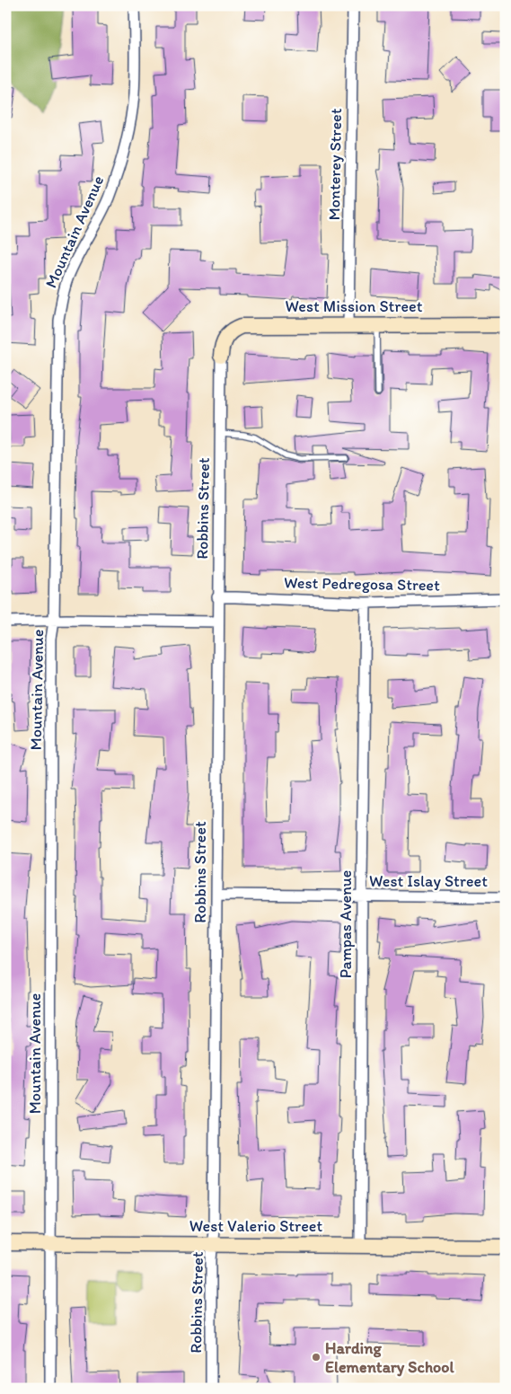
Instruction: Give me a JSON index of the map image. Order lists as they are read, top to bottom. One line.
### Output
{"streets":{"street":["Monterey Street","Mountain Avenue","West Mission Street","Robbins Street","West Pedregosa Street","West Islay Street","Pampas Avenue","West Valerio Street"]},"crossings":[["Monterey Street","West Mission Street"],["Mountain Avenue","West Valerio Street"],["West Mission Street","Robbins Street"],["Robbins Street","West Pedregosa Street"],["Robbins Street","West Islay Street"],["Robbins Street","West Valerio Street"],["West Pedregosa Street","Pampas Avenue"],["West Islay Street","Pampas Avenue"],["Pampas Avenue","West Valerio Street"]],"places":["Harding Elementary School"]}
